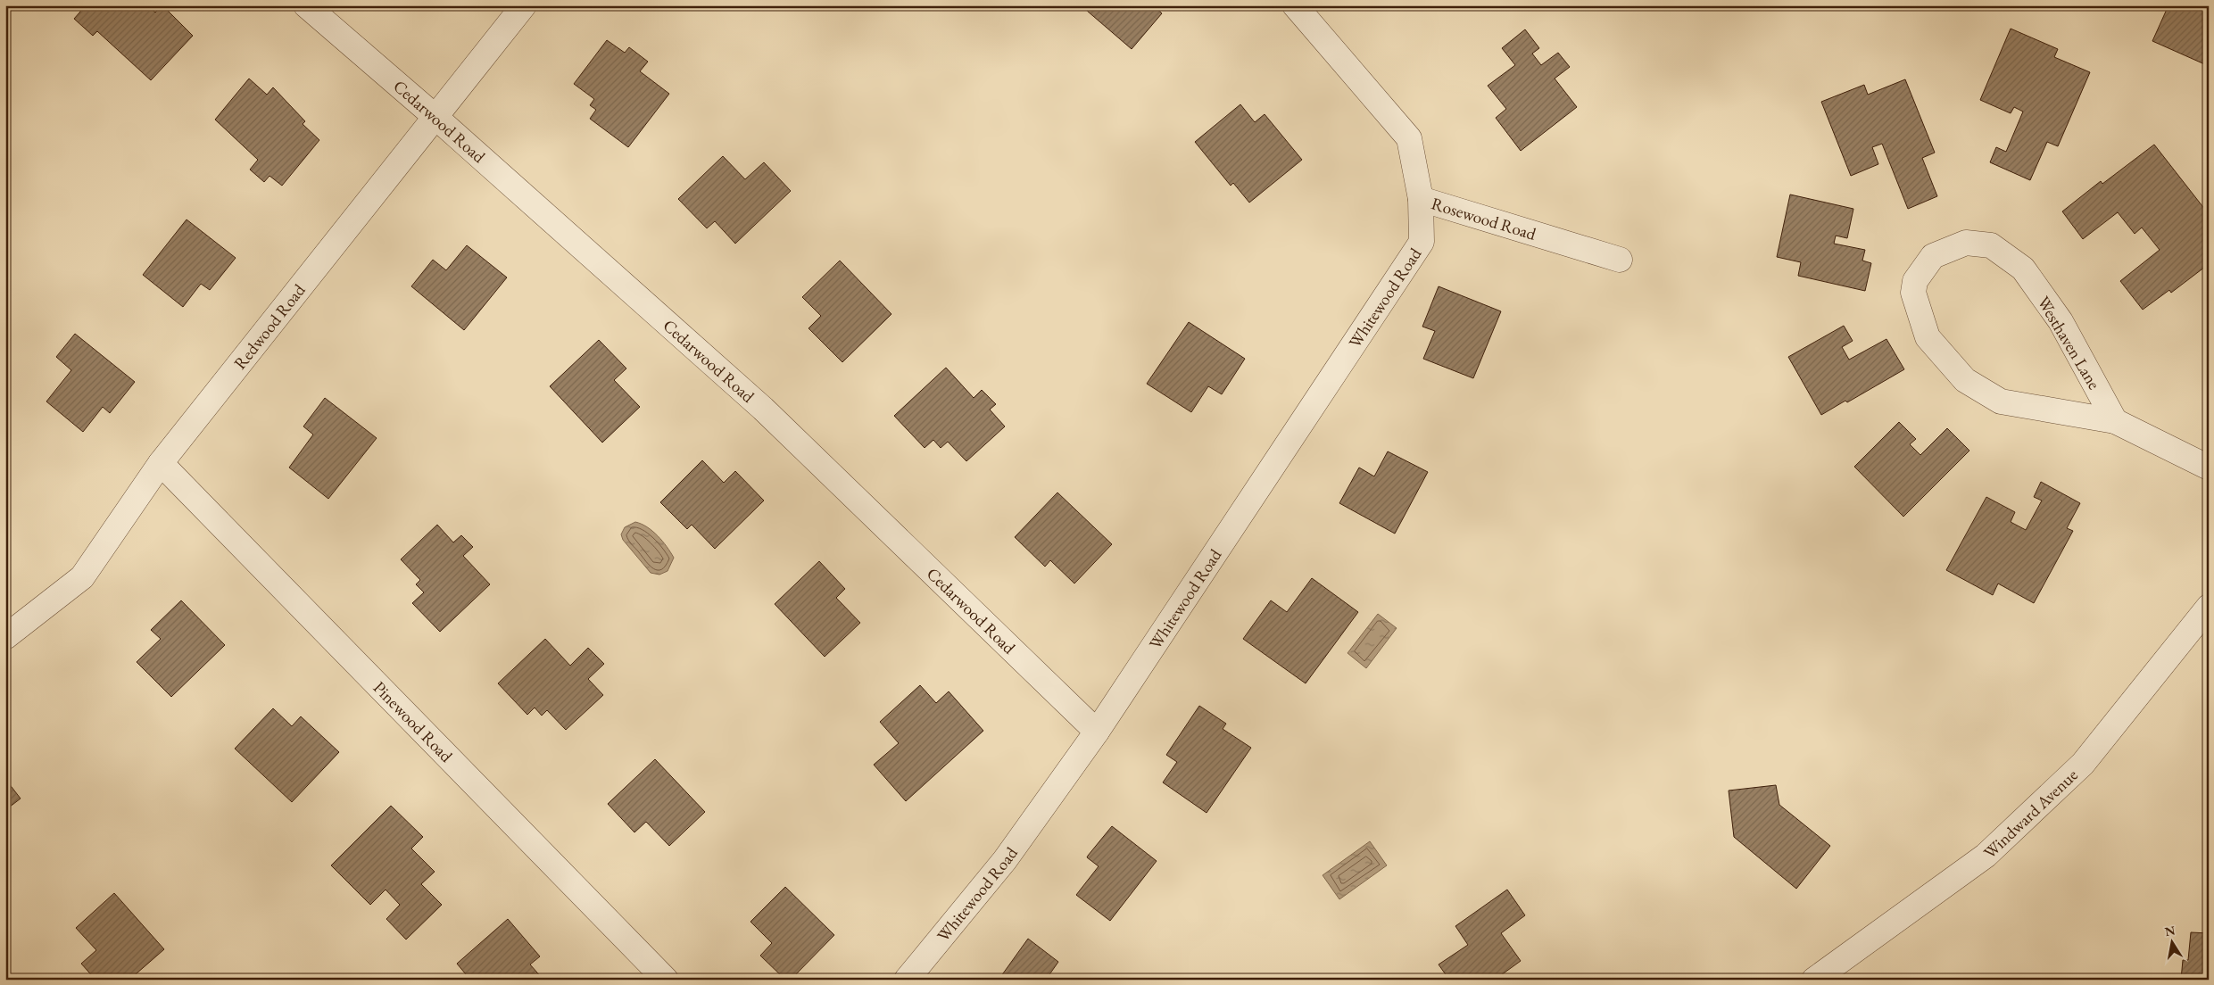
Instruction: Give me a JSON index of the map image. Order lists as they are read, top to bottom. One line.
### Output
{"streets":{"street":["Cedarwood Road","Rosewood Road","Whitewood Road","Redwood Road","Westhaven Lane","Pinewood Road","Windward Avenue"]},"crossings":[["Cedarwood Road","Whitewood Road"],["Cedarwood Road","Redwood Road"],["Rosewood Road","Whitewood Road"],["Redwood Road","Pinewood Road"]],"north":"top"}
